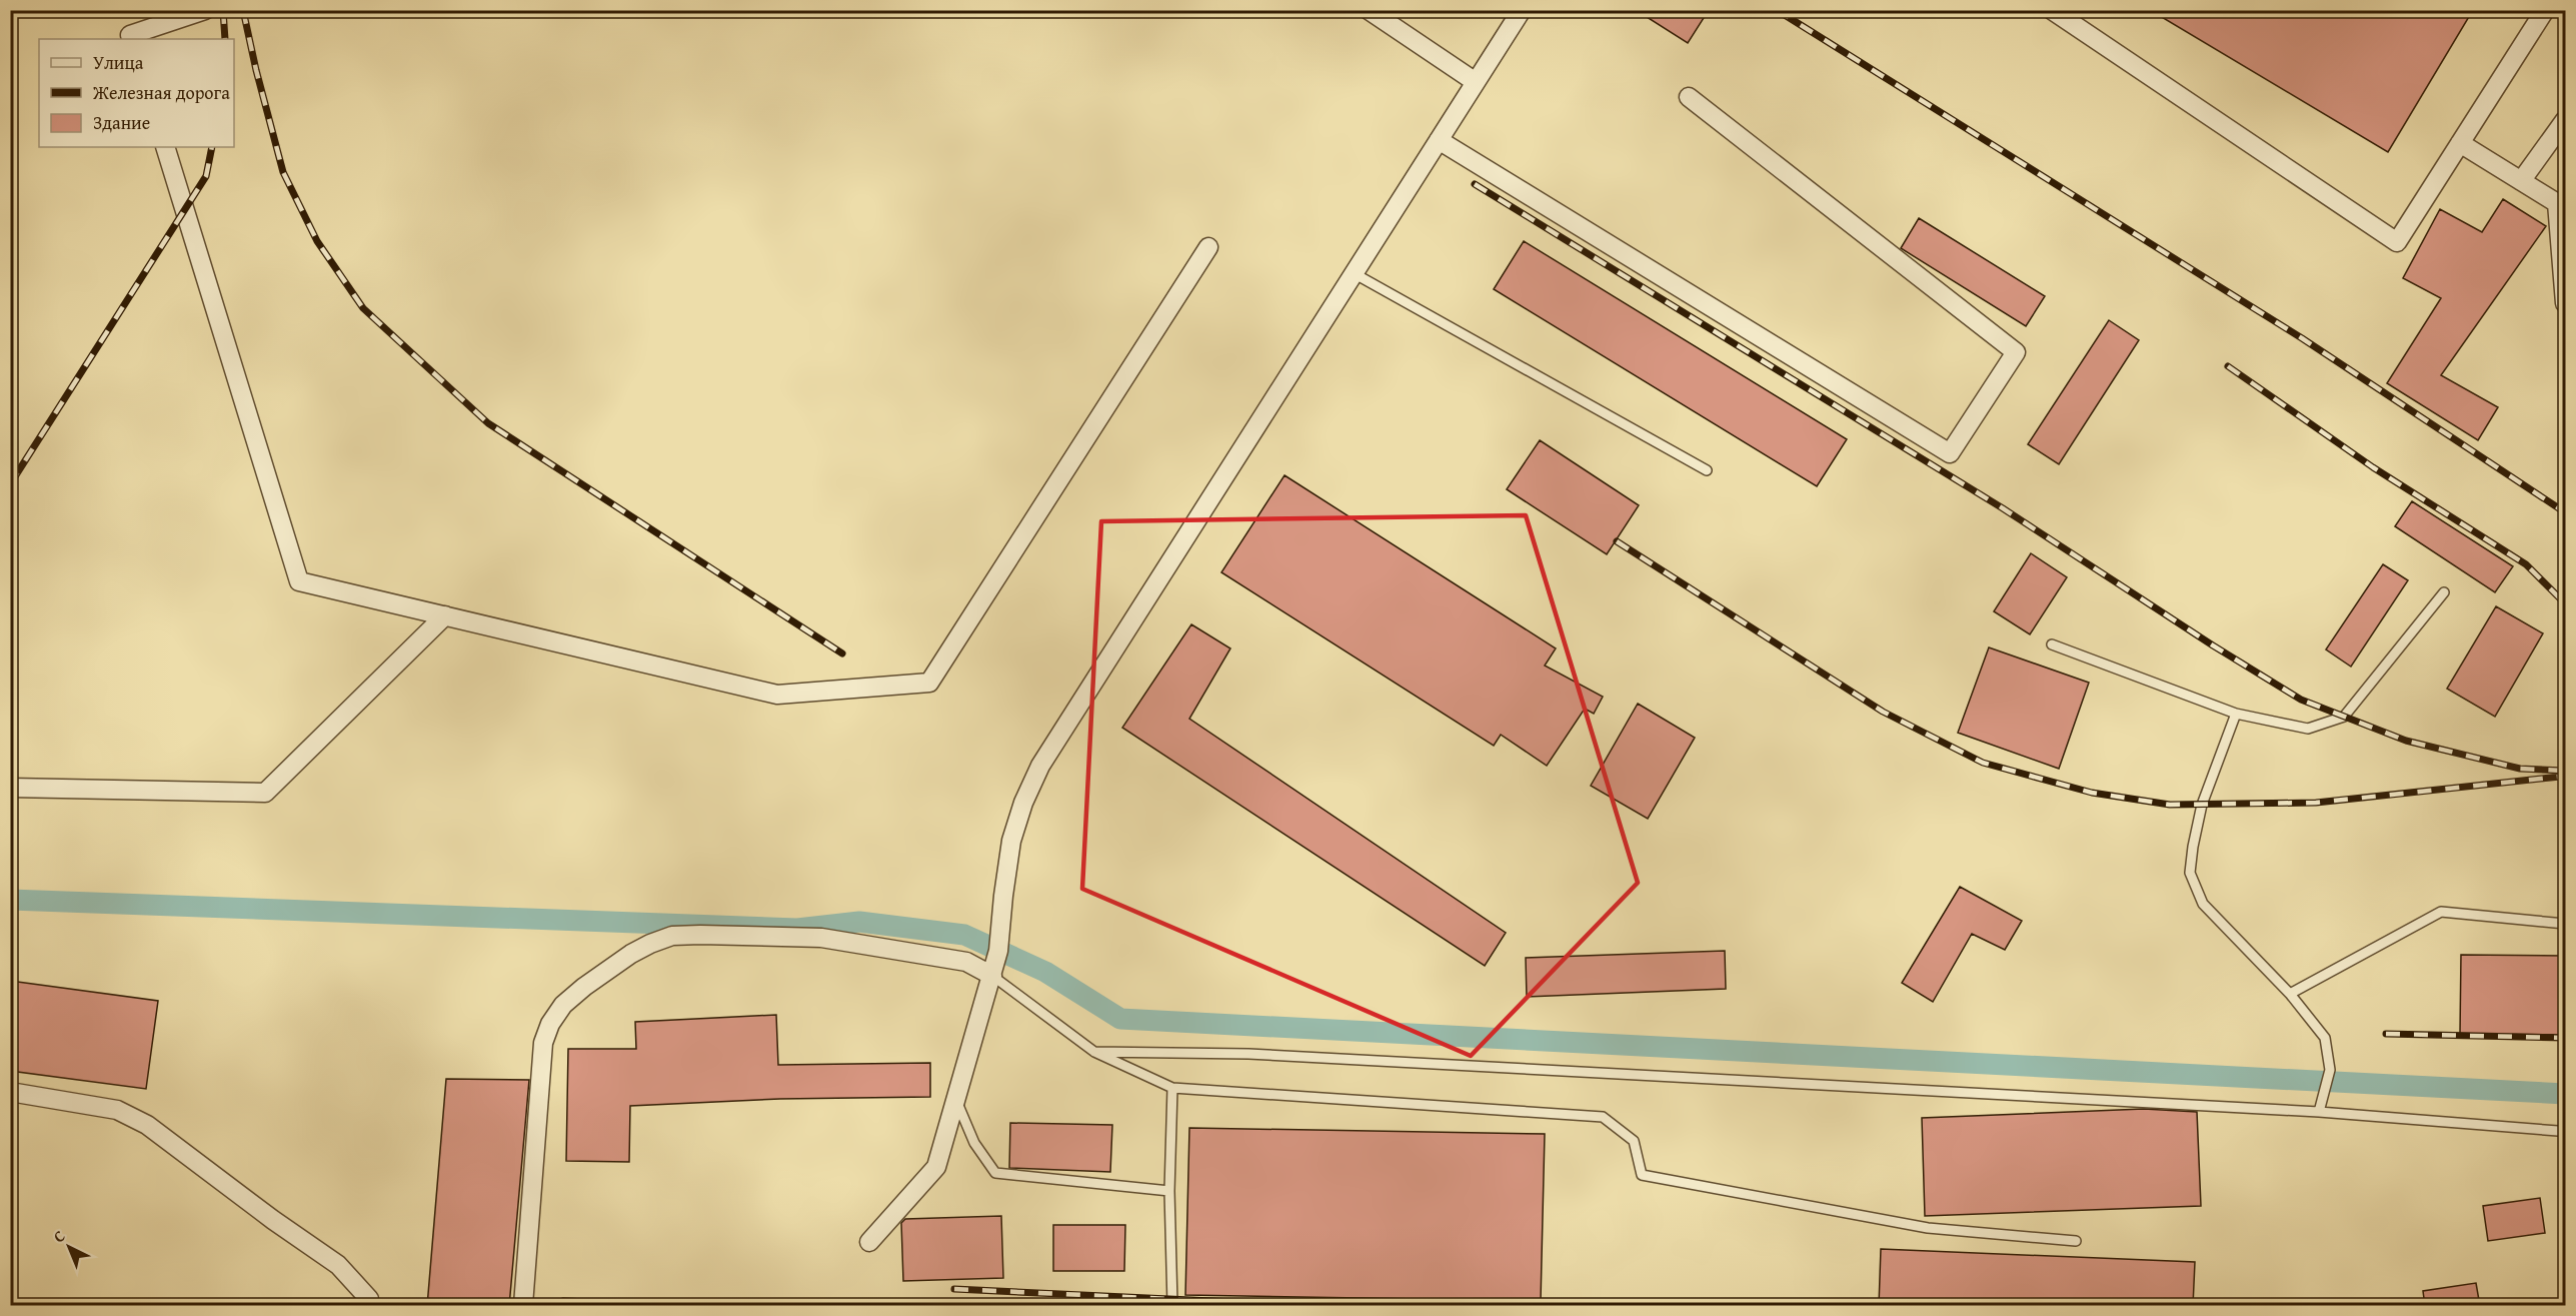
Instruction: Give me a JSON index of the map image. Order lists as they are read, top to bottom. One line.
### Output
{"legend":["Улица","Железная дорога","Здание"],"north":"top left"}
